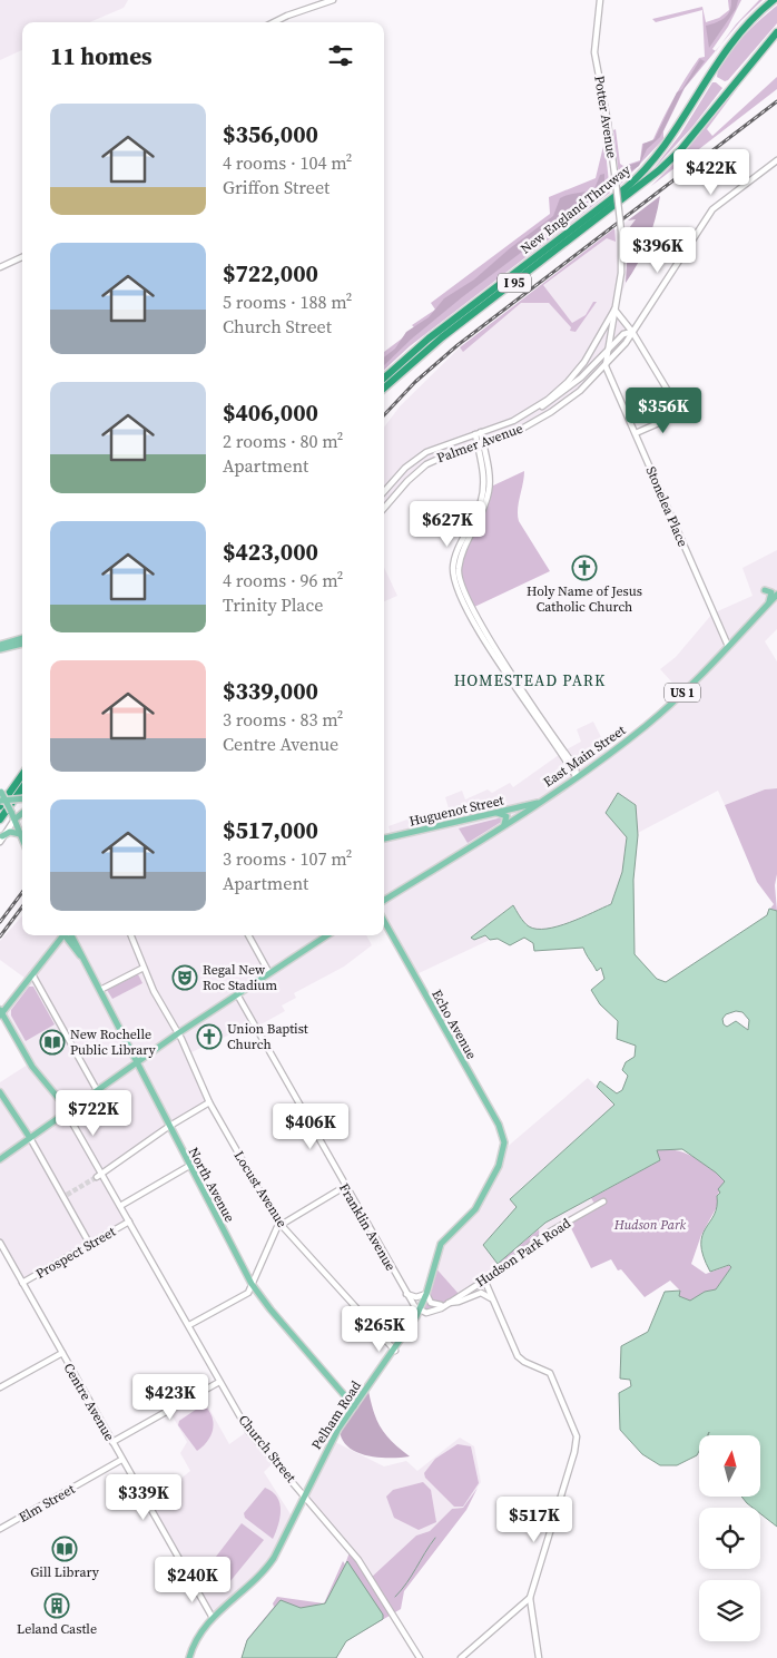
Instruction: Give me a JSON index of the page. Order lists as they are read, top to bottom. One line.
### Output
{"streets":{"highway":["New England Thruway","I 95"],"main road":["US 1","East Main Street","Huguenot Street","Echo Avenue","North Avenue","Pelham Road"],"street":["Potter Avenue","Palmer Avenue","Stonelea Place","Locust Avenue","Franklin Avenue","Prospect Street","Hudson Park Road","Centre Avenue","Church Street","Elm Street"]},"crossings":[["Potter Avenue","Palmer Avenue"],["Potter Avenue","Stonelea Place"],["Palmer Avenue","Stonelea Place"],["Stonelea Place","East Main Street"],["East Main Street","Huguenot Street"],["Echo Avenue","Pelham Road"],["North Avenue","Pelham Road"],["Locust Avenue","Pelham Road"],["Franklin Avenue","Hudson Park Road"],["Franklin Avenue","Pelham Road"],["Prospect Street","Centre Avenue"],["Prospect Street","Church Street"],["Hudson Park Road","Pelham Road"],["Centre Avenue","Pelham Road"],["Centre Avenue","Elm Street"],["Pelham Road","Church Street"]],"districts":["HOMESTEAD PARK"],"parks":["Hudson Park"],"places":{"church":["Holy Name of Jesus Catholic Church","Union Baptist Church"],"theatre":["Regal New Roc Stadium"],"library":["New Rochelle Public Library","Gill Library"],"building":["Leland Castle"]},"north":"top","page":{"heading":"11 homes","list":[{"name":"$356,000","note":"4 rooms · 104 m² · Griffon Street"},{"name":"$722,000","note":"5 rooms · 188 m² · Church Street"},{"name":"$406,000","note":"2 rooms · 80 m² · Apartment"},{"name":"$423,000","note":"4 rooms · 96 m² · Trinity Place"},{"name":"$339,000","note":"3 rooms · 83 m² · Centre Avenue"},{"name":"$517,000","note":"3 rooms · 107 m² · Apartment"}],"price":["$422K","$396K","$356K","$627K","$722K","$406K","$265K","$423K","$339K","$517K","$240K"]}}
